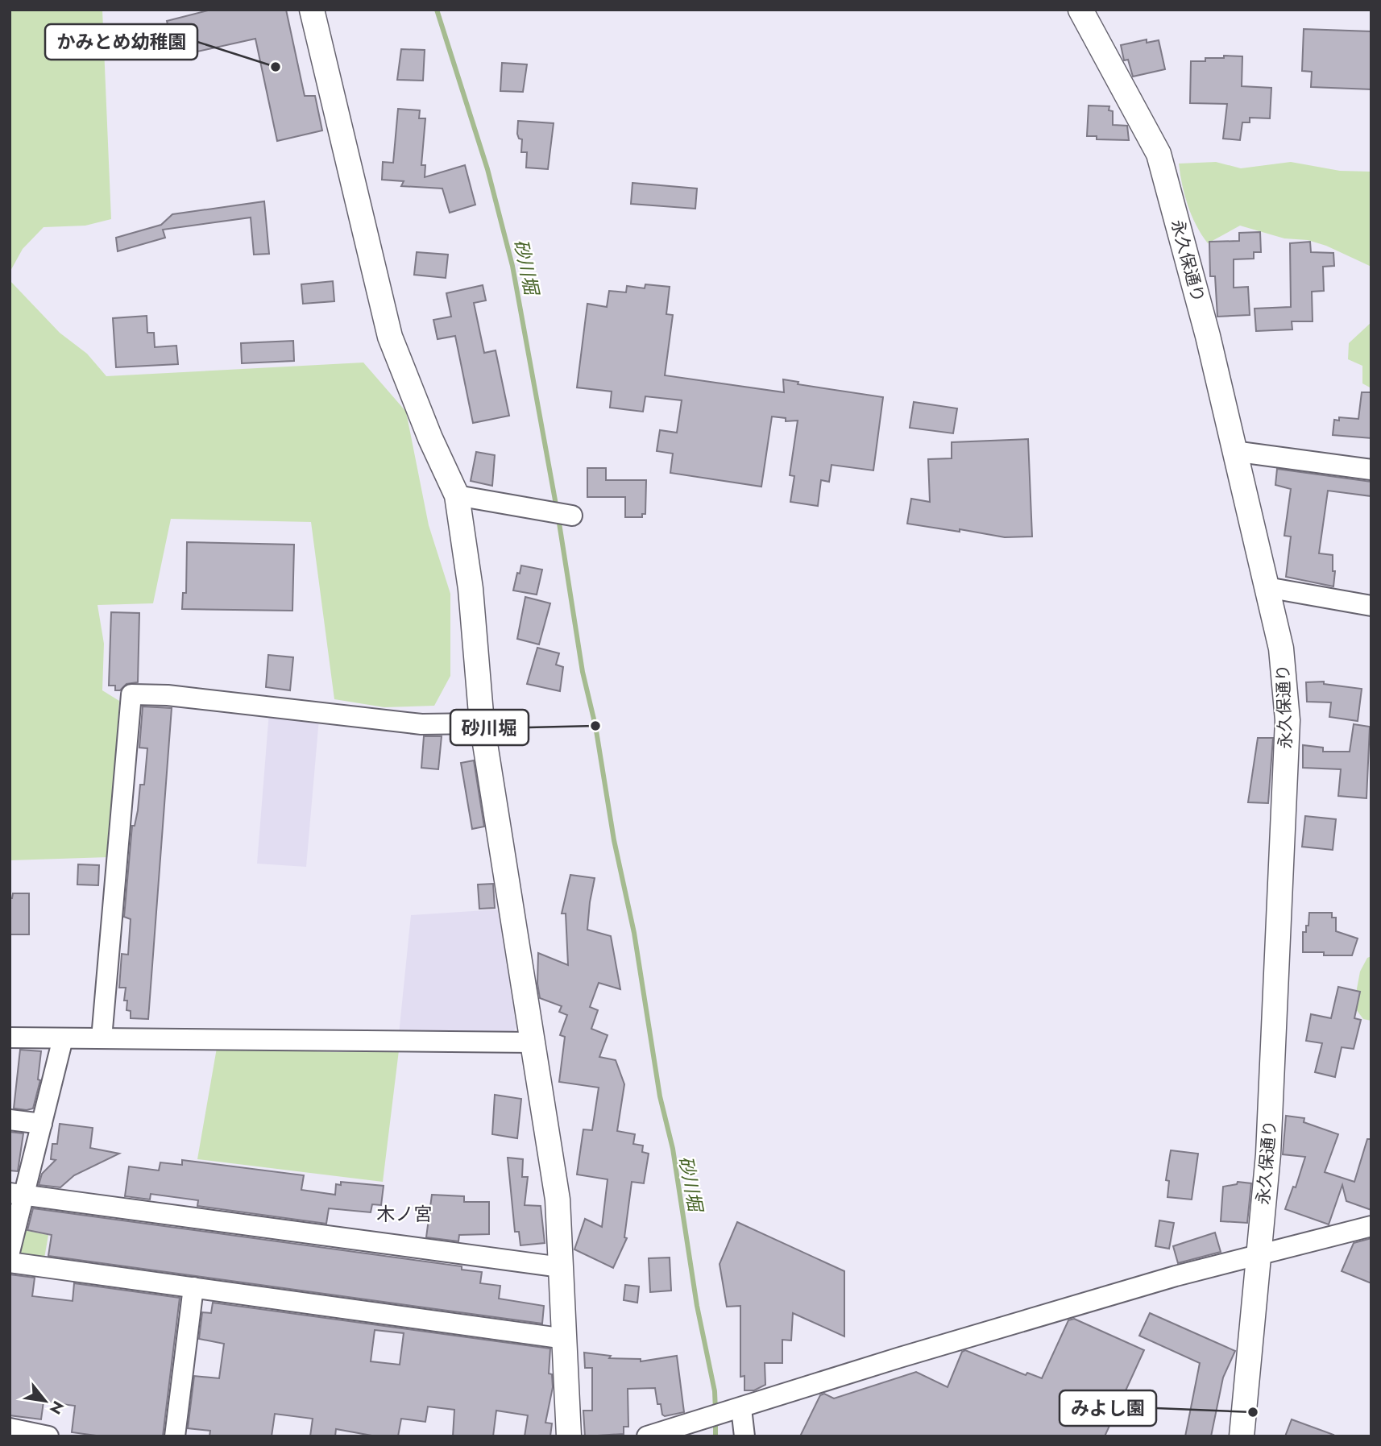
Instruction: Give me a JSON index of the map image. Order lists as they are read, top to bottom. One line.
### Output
{"streets":{"street":["永久保通り"]},"districts":["木ノ宮"],"water":["砂川堀"],"places":["かみとめ幼稚園","砂川堀","みよし園"],"north":"bottom right"}
